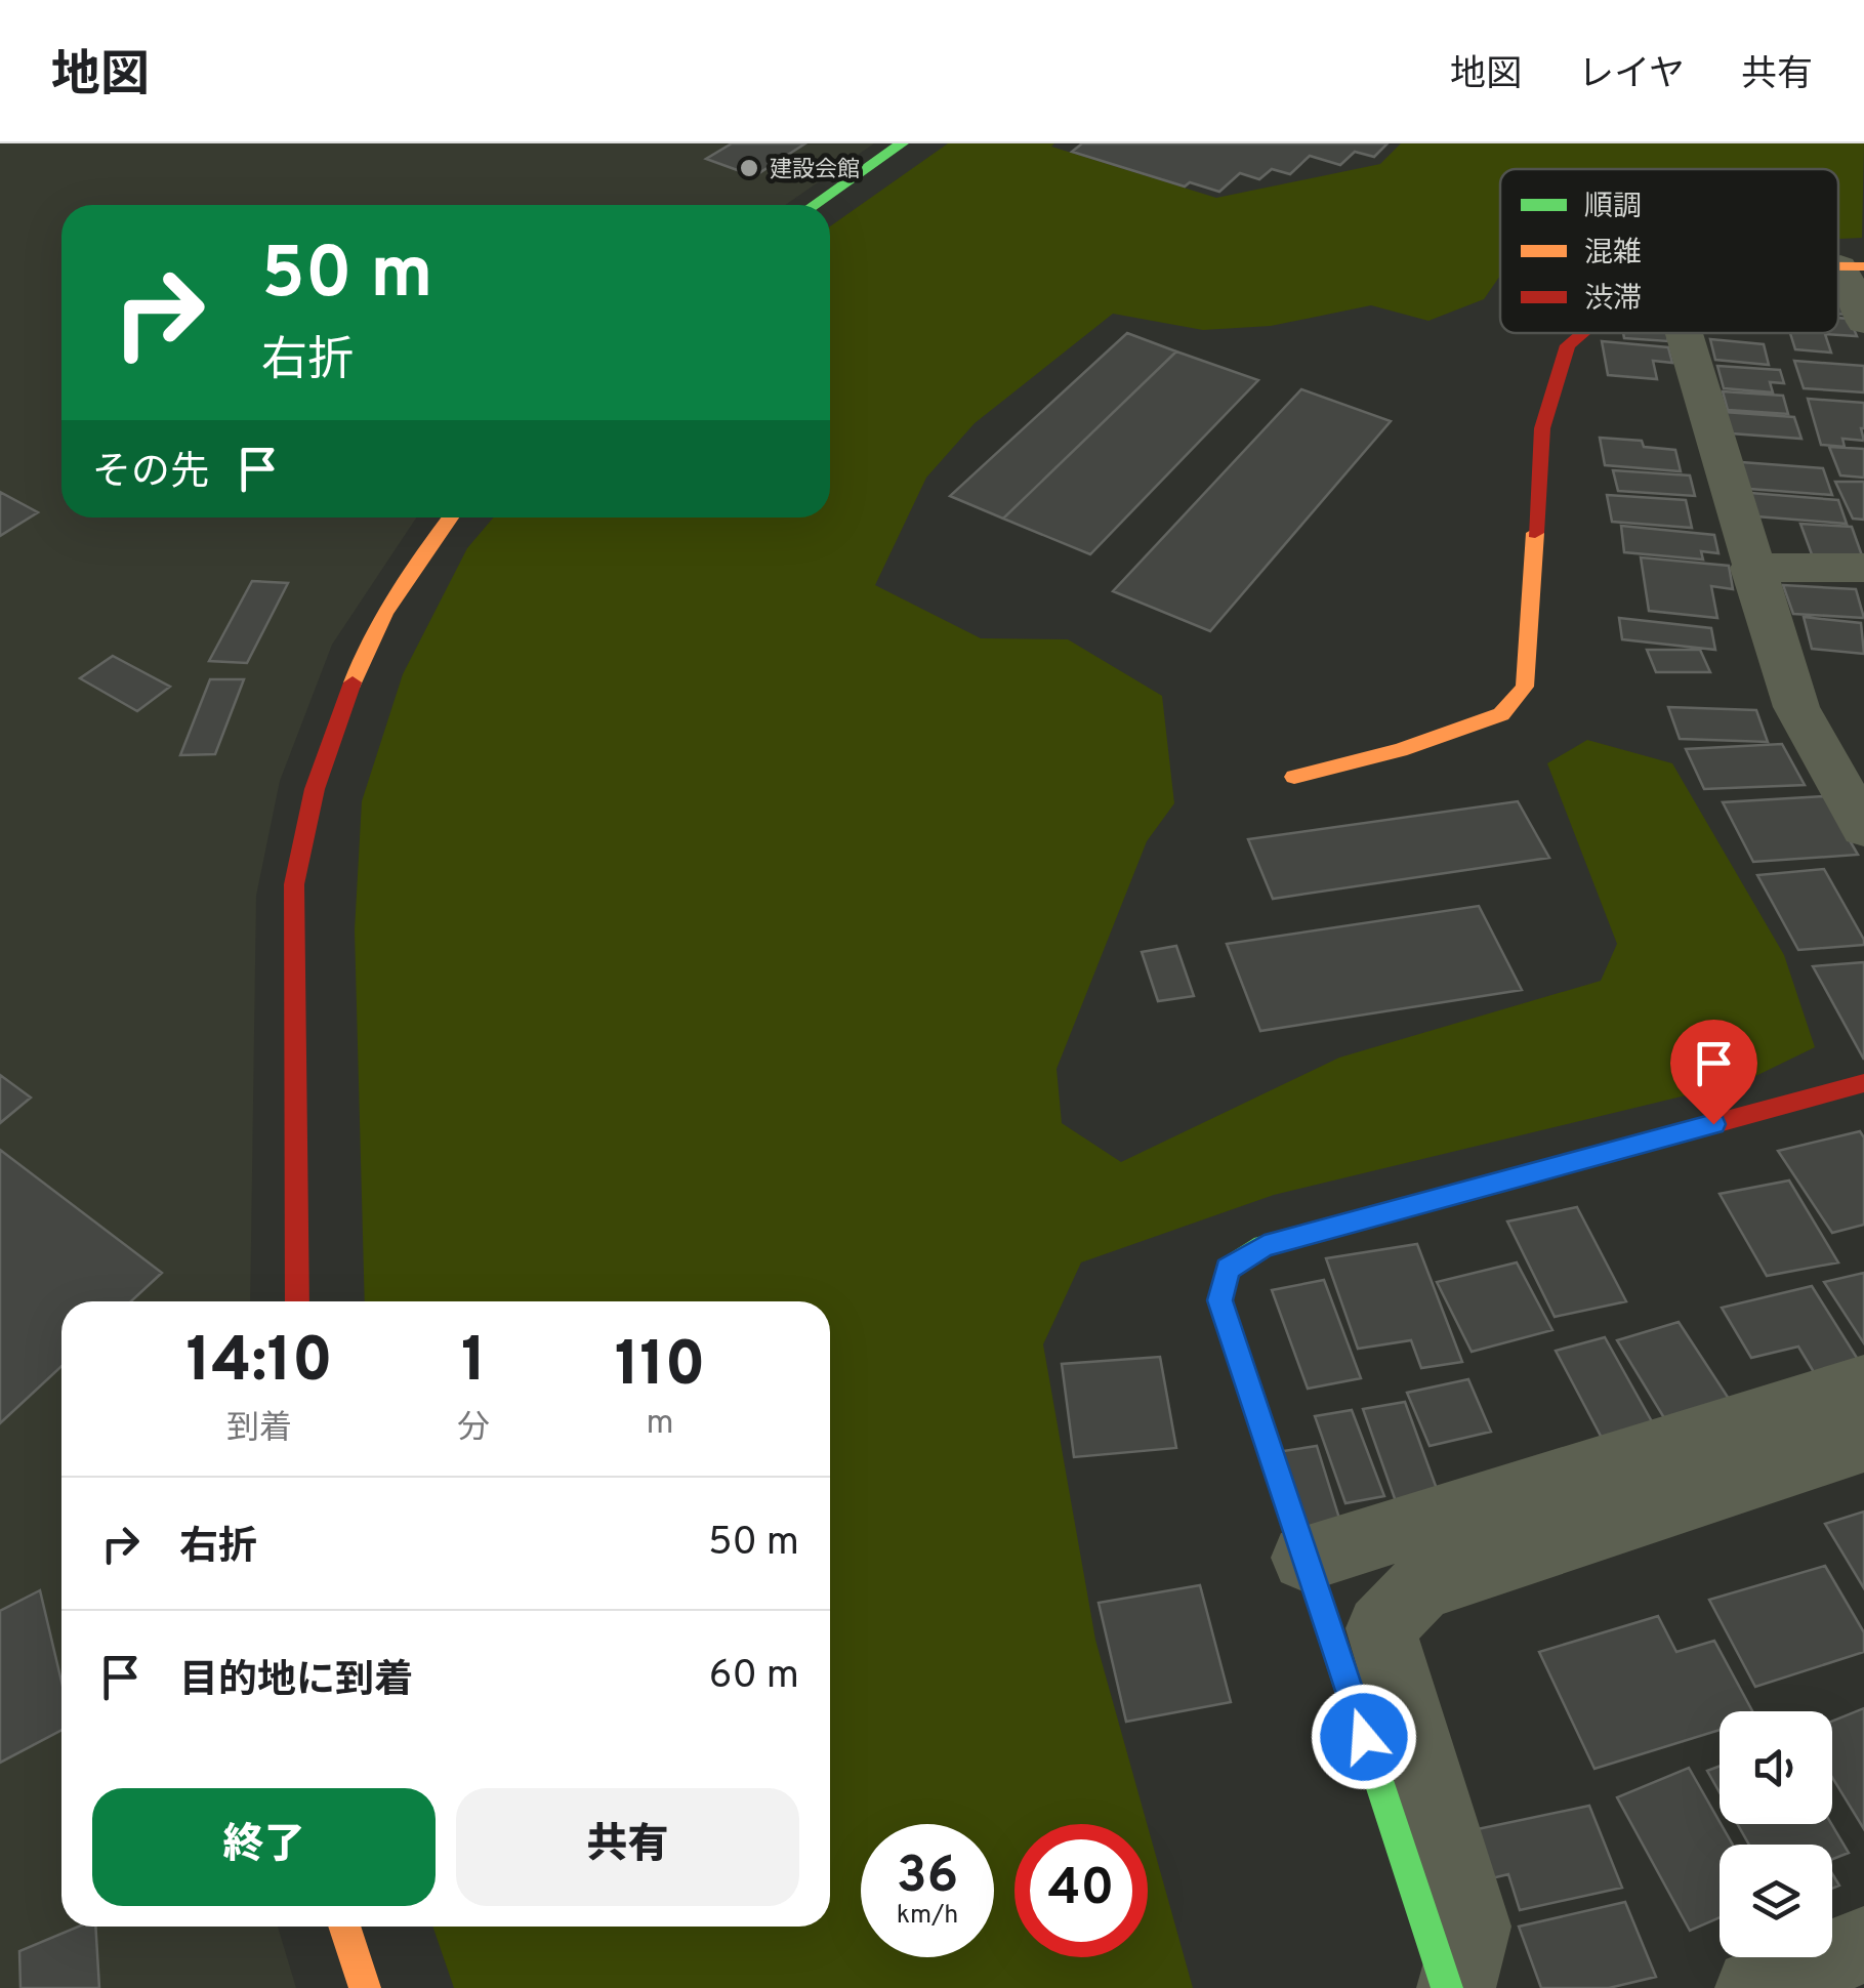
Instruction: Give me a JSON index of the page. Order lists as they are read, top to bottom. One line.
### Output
{"places":["建設会館"],"legend":["順調","混雑","渋滞"],"page":{"header":"地図","nav":["地図","レイヤ","共有"],"turn":["50 m","右折"],"then":"その先","eta":["14:10","到着","1","分","110","m"],"list":[{"name":"右折","value":"50 m"},{"name":"目的地に到着","value":"60 m"}],"buttons":["終了","共有"],"speed":"36 km/h","limit":"40"}}
